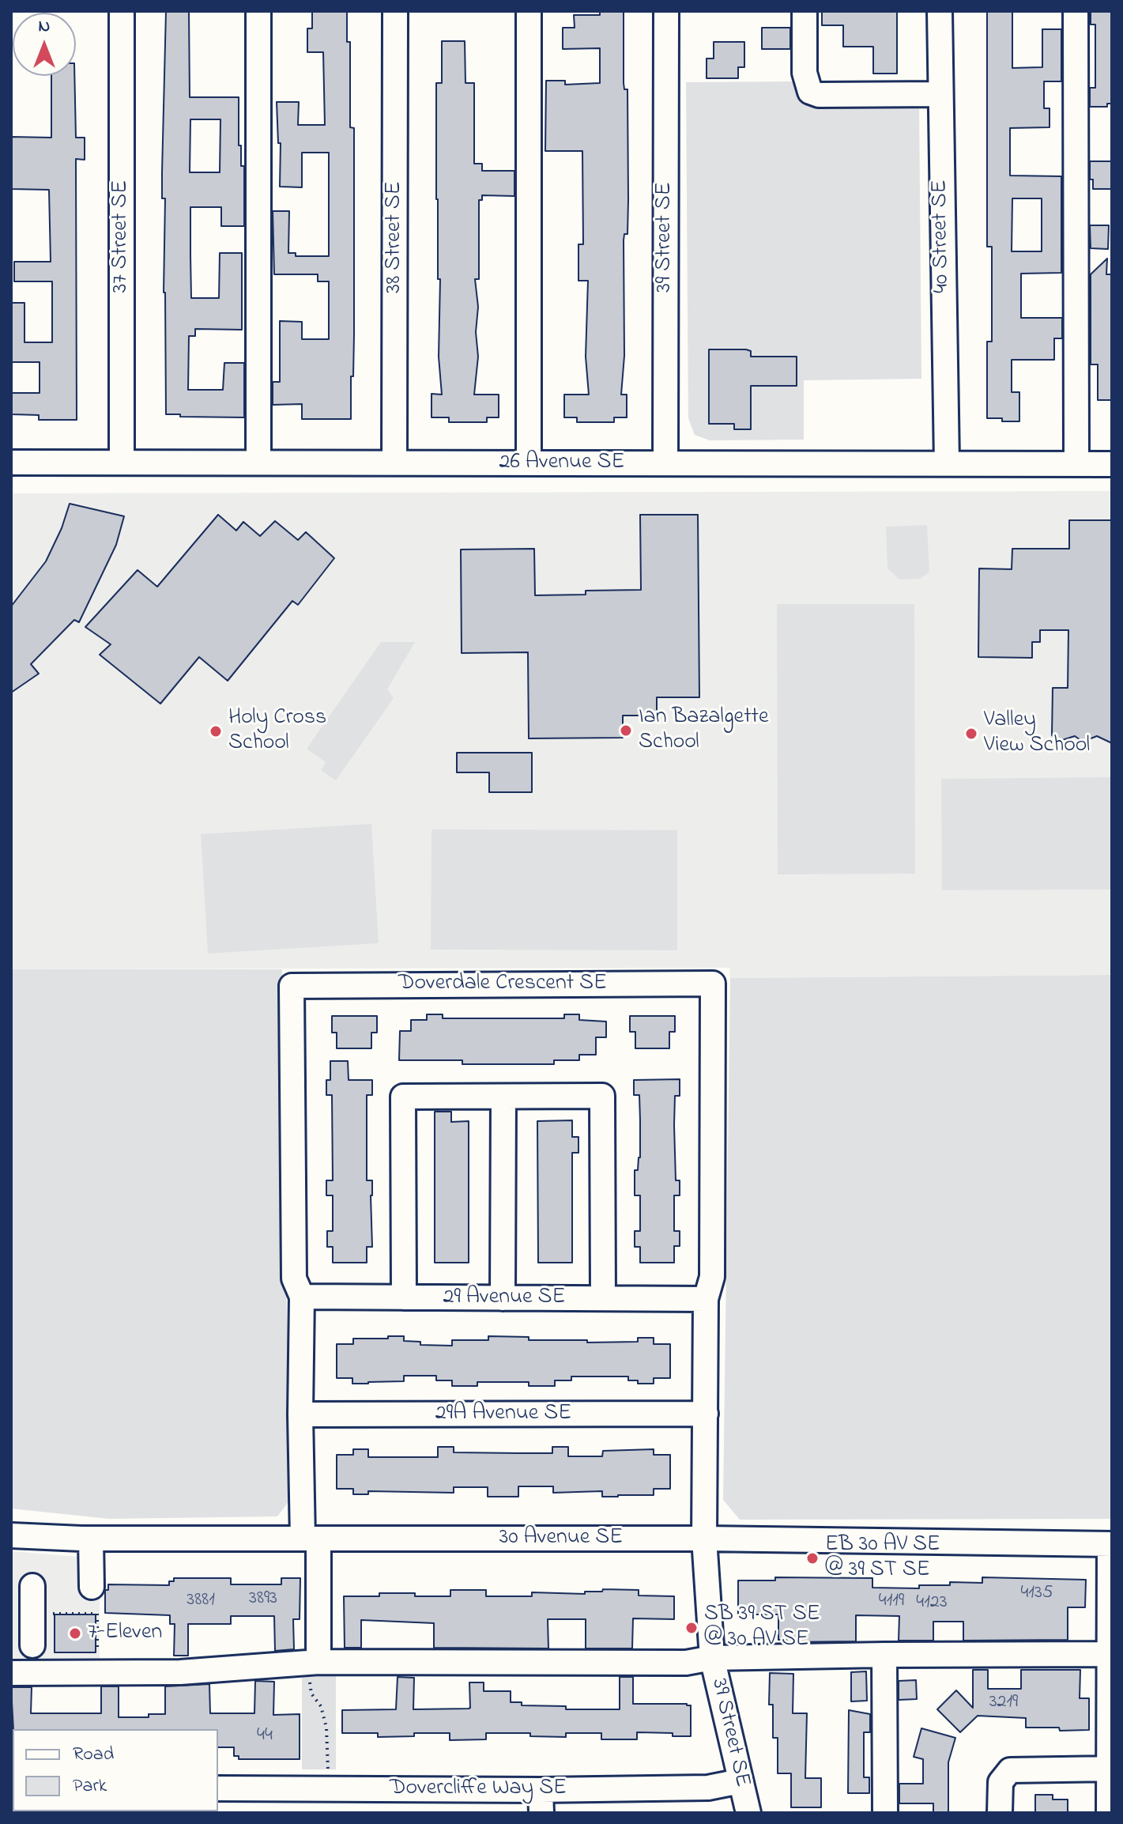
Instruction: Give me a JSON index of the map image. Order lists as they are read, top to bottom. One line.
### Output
{"streets":{"street":["37 Street SE","40 Street SE","38 Street SE","39 Street SE","26 Avenue SE","Doverdale Crescent SE","29 Avenue SE","29A Avenue SE","30 Avenue SE","Dovercliffe Way SE"]},"crossings":[["37 Street SE","26 Avenue SE"],["40 Street SE","26 Avenue SE"],["38 Street SE","26 Avenue SE"],["39 Street SE","26 Avenue SE"],["39 Street SE","Doverdale Crescent SE"],["39 Street SE","30 Avenue SE"],["39 Street SE","Dovercliffe Way SE"],["Doverdale Crescent SE","29 Avenue SE"],["Doverdale Crescent SE","29A Avenue SE"],["Doverdale Crescent SE","30 Avenue SE"]],"places":["Ian Bazalgette School","Holy Cross School","Valley View School","EB 30 AV SE @ 39 ST SE","SB 39 ST SE @ 30 AV SE","7-Eleven"],"house_numbers":["4135","3893","3881","4119","4123","3219","44"],"legend":["Road","Park"],"north":"top"}
